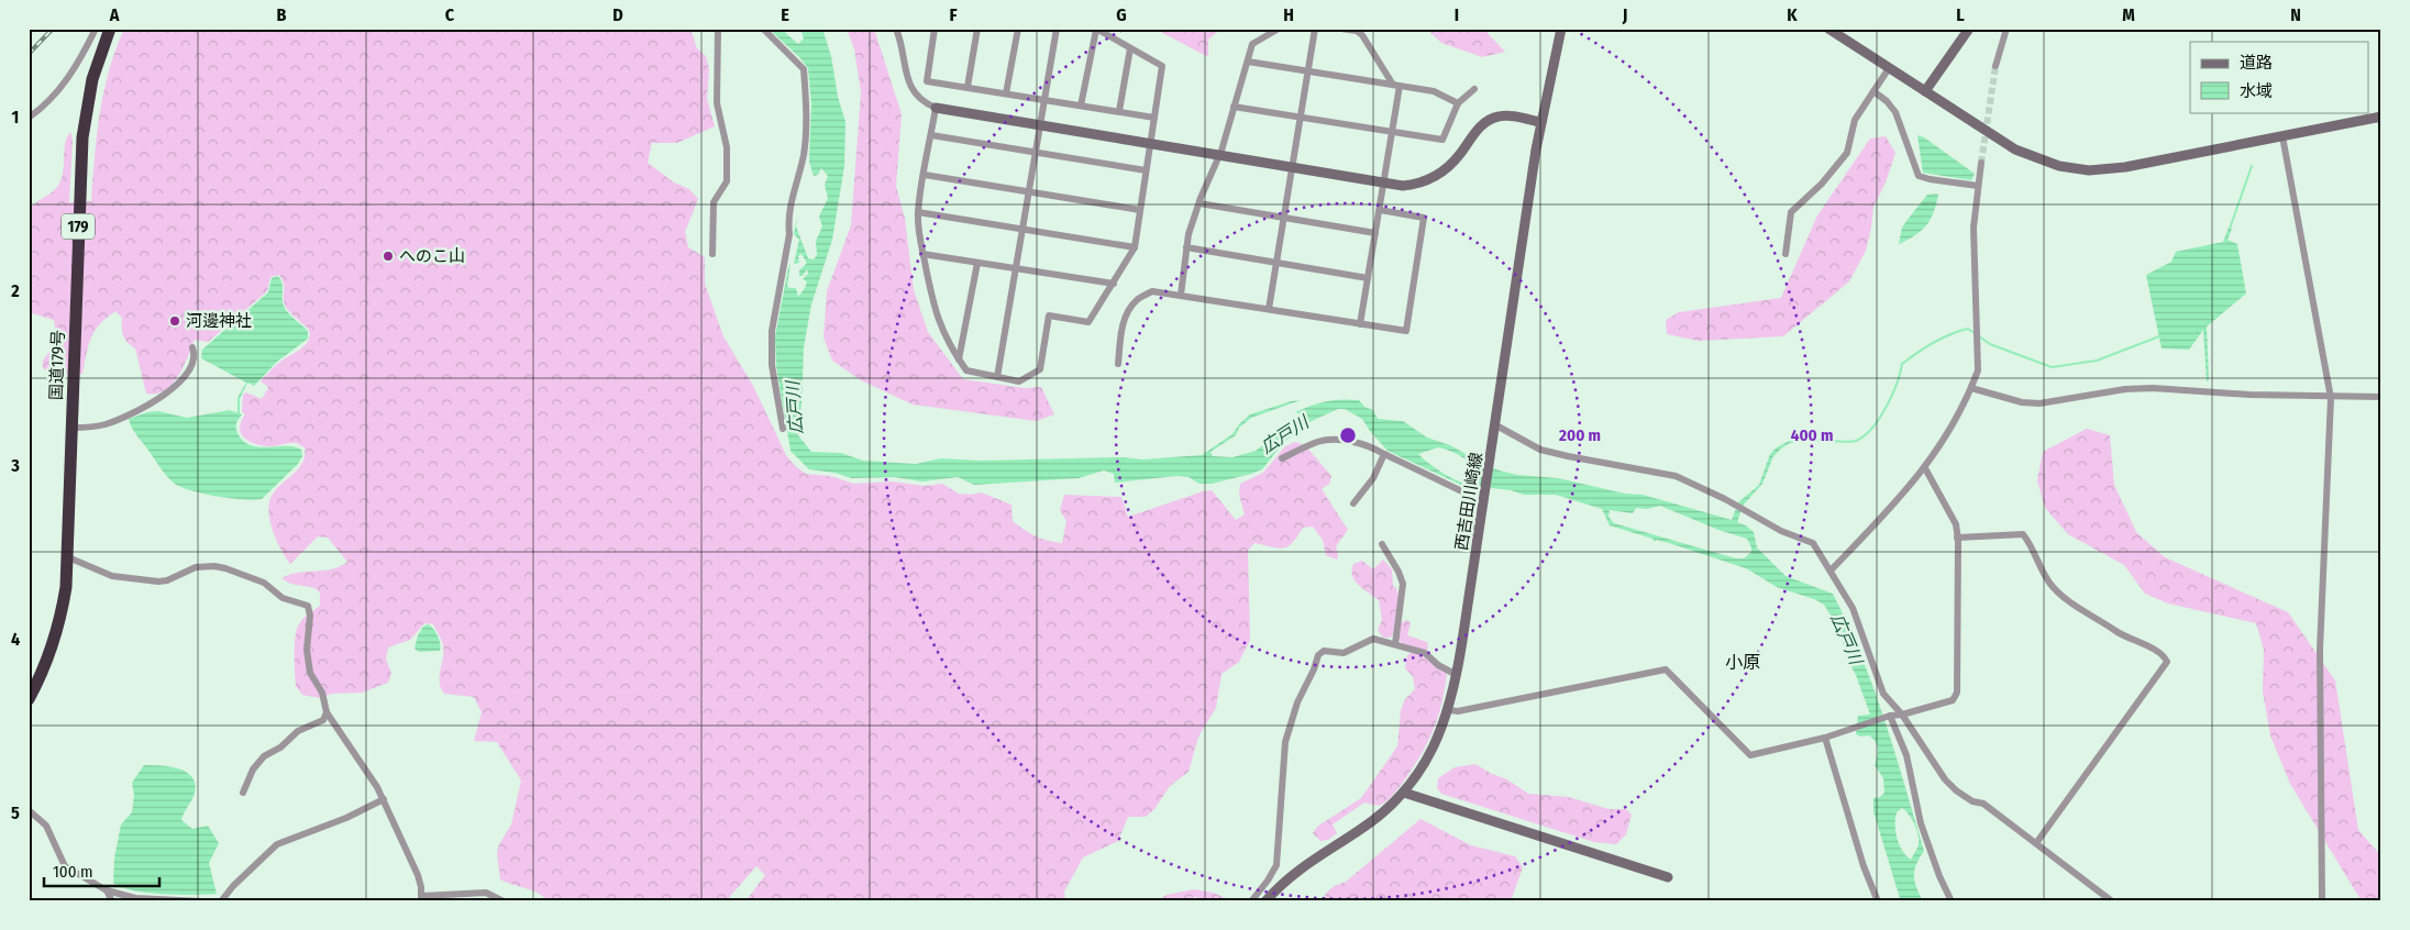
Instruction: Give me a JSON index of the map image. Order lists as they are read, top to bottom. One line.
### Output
{"streets":{"highway":["179","国道179号"],"street":["西吉田川崎線"]},"districts":["小原"],"water":["広戸川"],"places":["へのこ山","河邊神社"],"legend":["道路","水域"],"scale_bar":"100 m","grid":{"columns":["A","B","C","D","E","F","G","H","I","J","K","L","M","N"],"rows":["1","2","3","4","5"]},"rings":["200 m","400 m"]}
